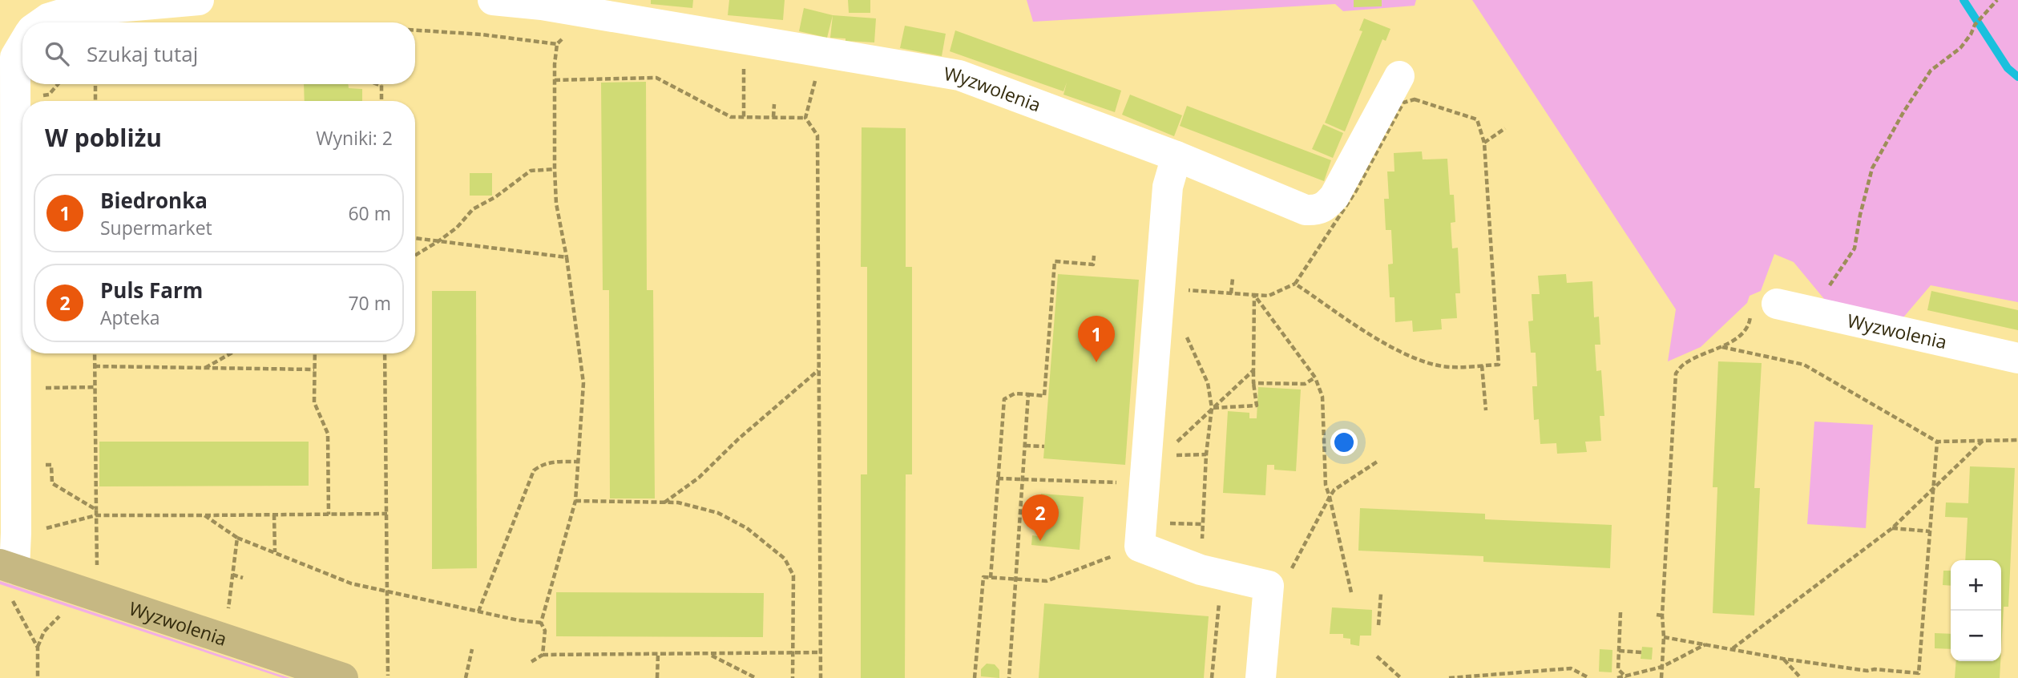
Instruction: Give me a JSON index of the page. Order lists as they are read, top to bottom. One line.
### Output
{"streets":{"main road":["Wyzwolenia"]},"page":{"search":"Szukaj tutaj","heading":["W pobliżu","Wyniki: 2"],"list":[{"mark":"1","name":"Biedronka","note":"Supermarket","value":"60 m"},{"mark":"2","name":"Puls Farm","note":"Apteka","value":"70 m"}],"pins":["1","2"],"map_buttons":["+","−"]}}
